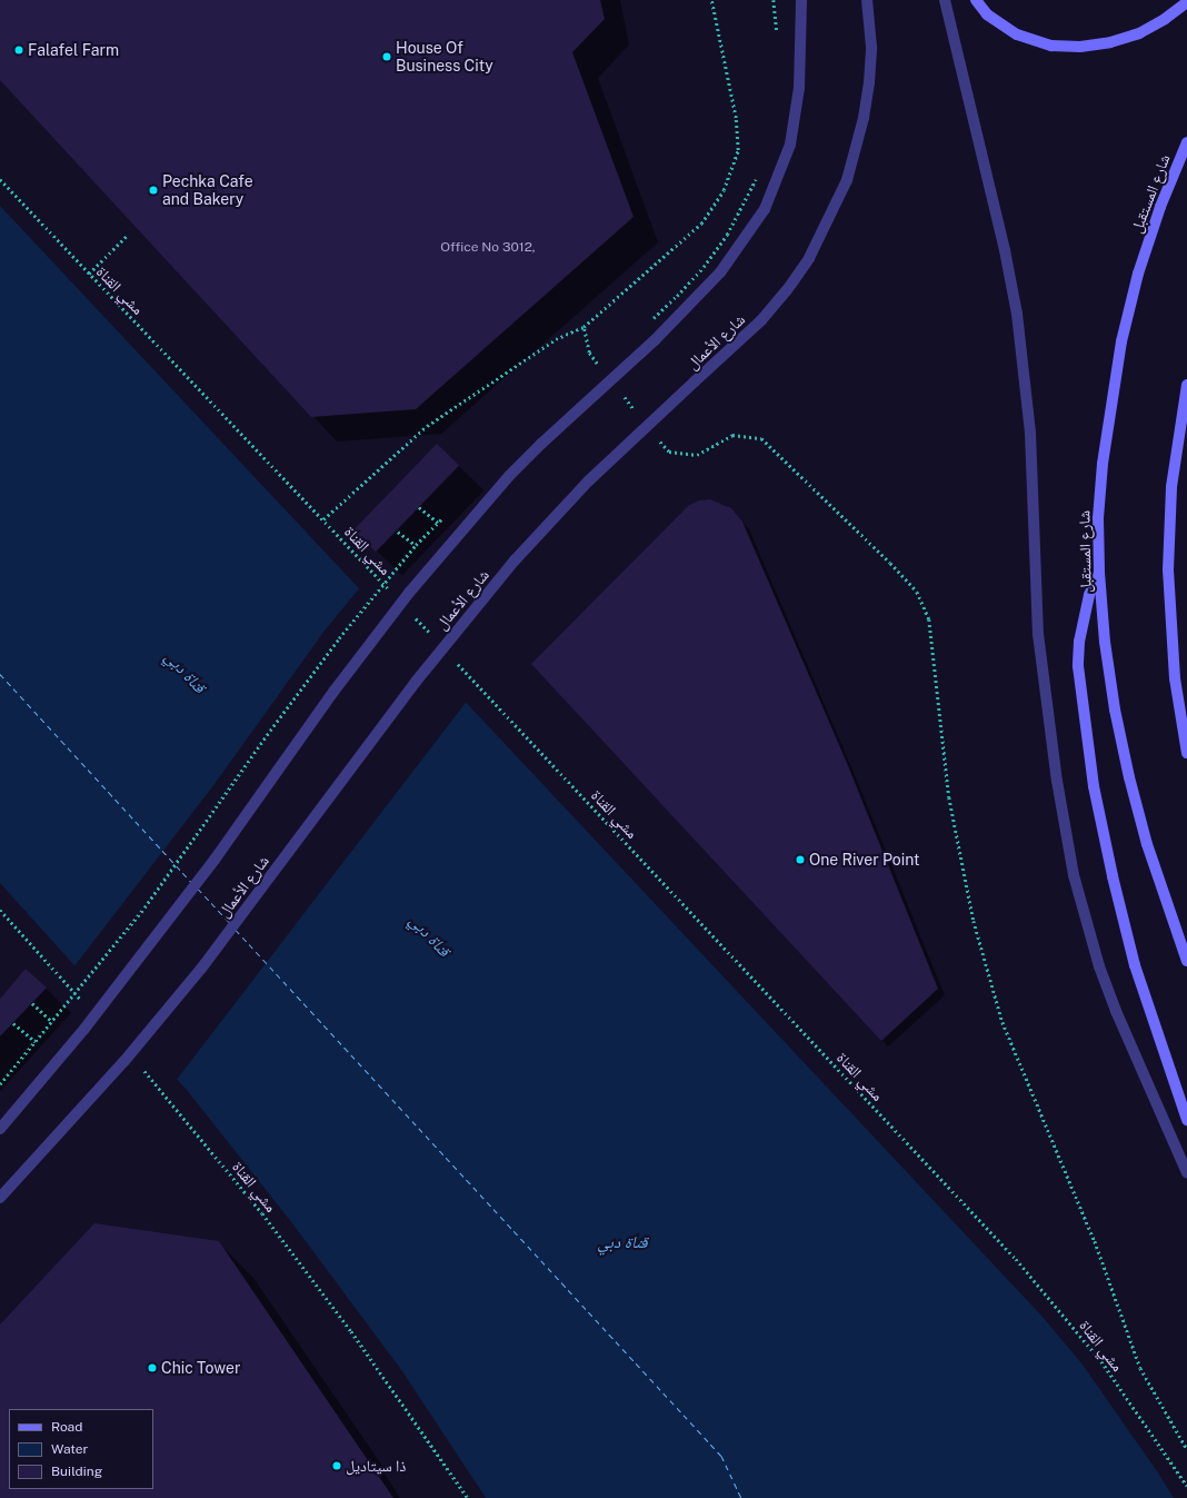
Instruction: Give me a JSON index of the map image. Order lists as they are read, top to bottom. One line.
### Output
{"streets":{"main road":["شارع المستقبل"],"street":["شارع الأعمال"],"path":["مشي القناة"]},"water":["قناة دبي"],"places":["Falafel Farm","House Of Business City","Pechka Cafe and Bakery","One River Point","Chic Tower","ذا سيتاديل"],"house_numbers":["Office No 3012,"],"legend":["Road","Water","Building"]}
